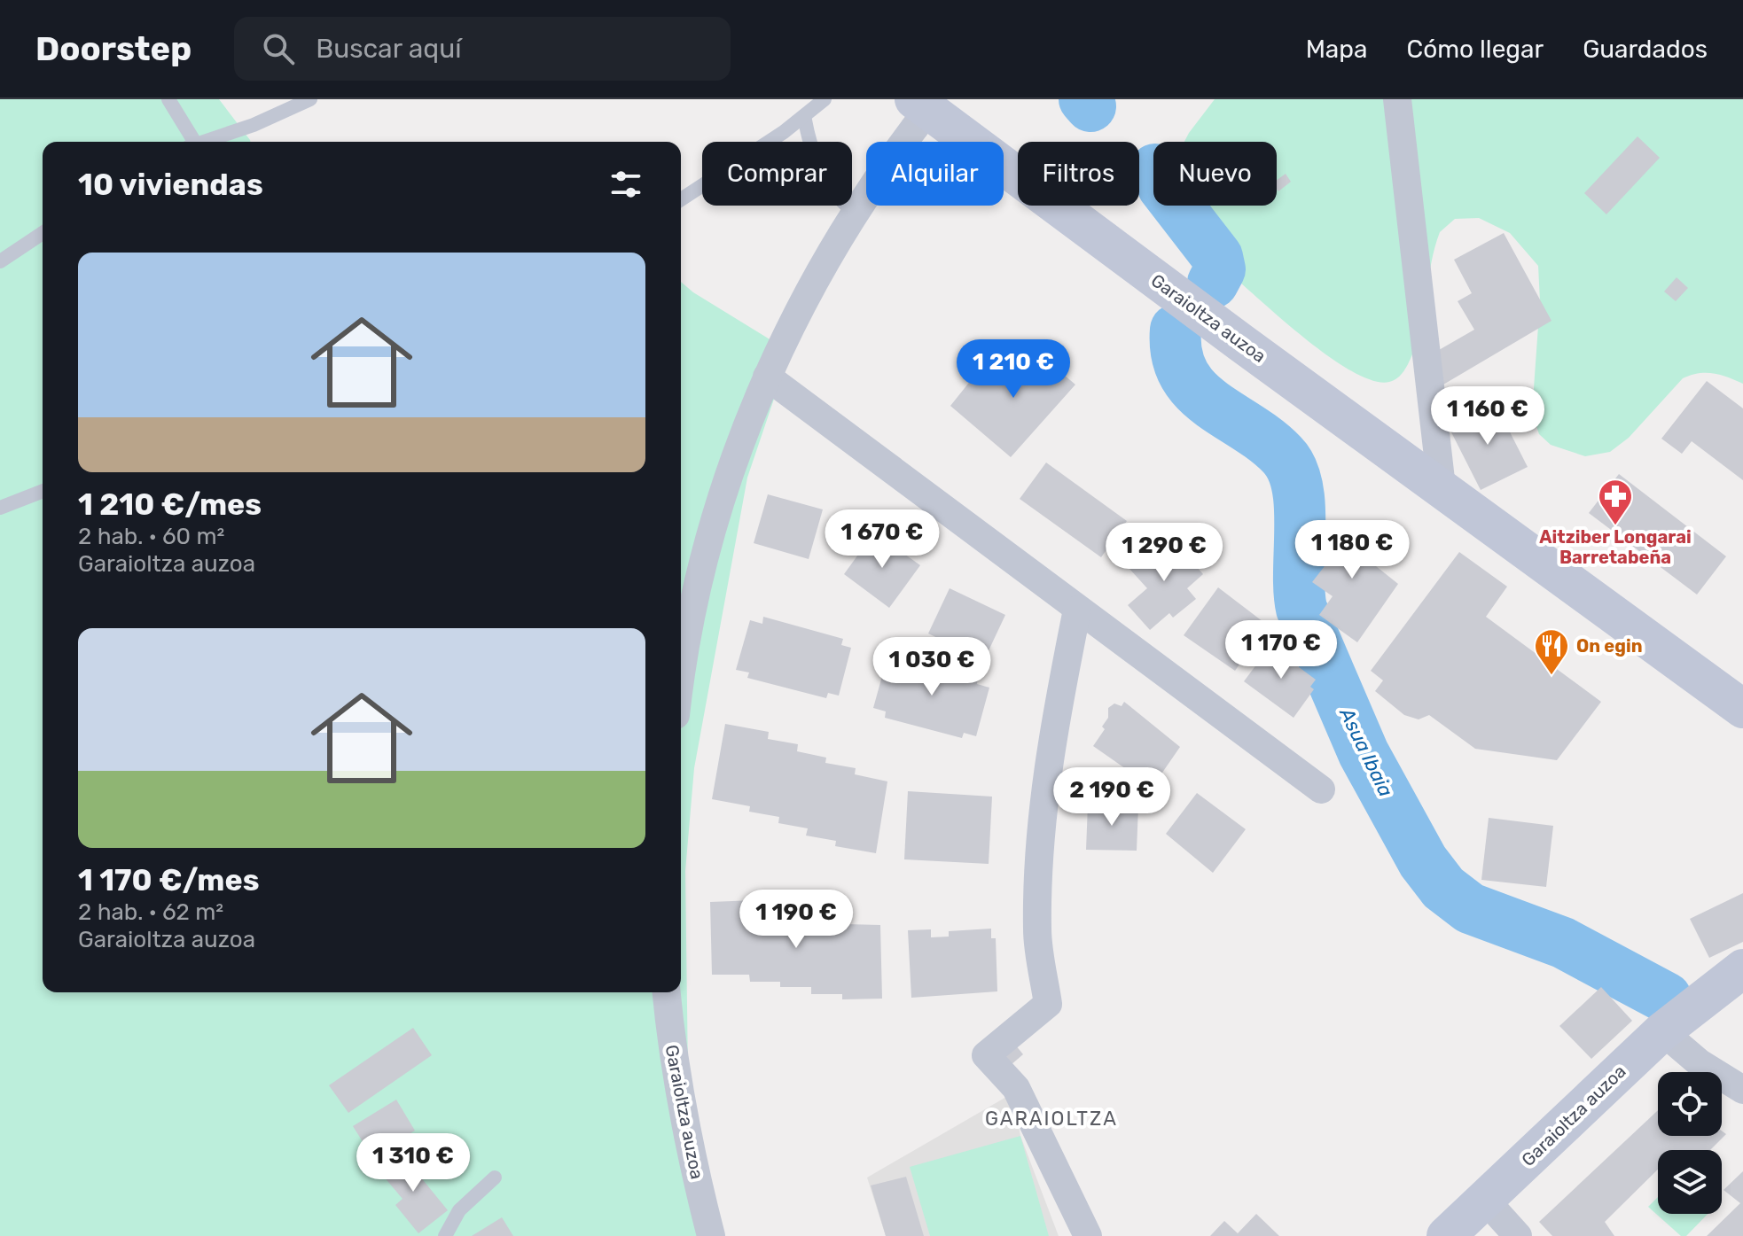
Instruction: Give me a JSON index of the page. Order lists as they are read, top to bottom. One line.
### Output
{"streets":{"street":["Garaioltza auzoa"]},"districts":["GARAIOLTZA"],"water":["Asua Ibaia"],"places":{"pharmacy":["Aitziber Longarai Barretabeña"],"restaurant":["On egin"]},"page":{"header":"Doorstep","search":"Buscar aquí","nav":["Mapa","Cómo llegar","Guardados"],"chip":["Comprar","Alquilar","Filtros","Nuevo"],"heading":"10 viviendas","list":[{"name":"1 210 €/mes","note":"2 hab. · 60 m² · Garaioltza auzoa"},{"name":"1 170 €/mes","note":"2 hab. · 62 m² · Garaioltza auzoa"}],"price":["1 210 €","1 160 €","1 670 €","1 180 €","1 290 €","1 170 €","1 030 €","2 190 €","1 190 €","1 310 €"]}}
